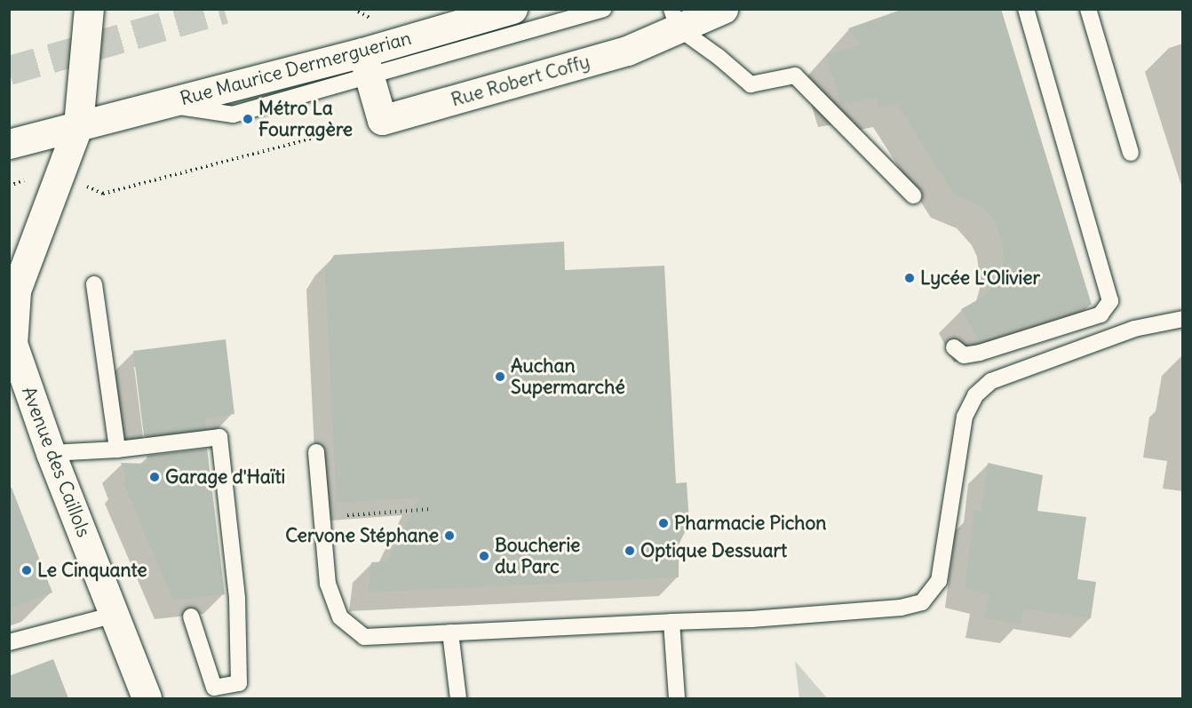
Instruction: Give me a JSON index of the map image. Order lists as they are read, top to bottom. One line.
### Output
{"streets":{"street":["Rue Maurice Dermerguerian","Rue Robert Coffy","Avenue des Caillols"]},"crossings":[["Rue Maurice Dermerguerian","Avenue des Caillols"]],"places":["Métro La Fourragère","Lycée L'Olivier","Auchan Supermarché","Garage d'Haïti","Pharmacie Pichon","Cervone Stéphane","Optique Dessuart","Boucherie du Parc","Le Cinquante"]}
